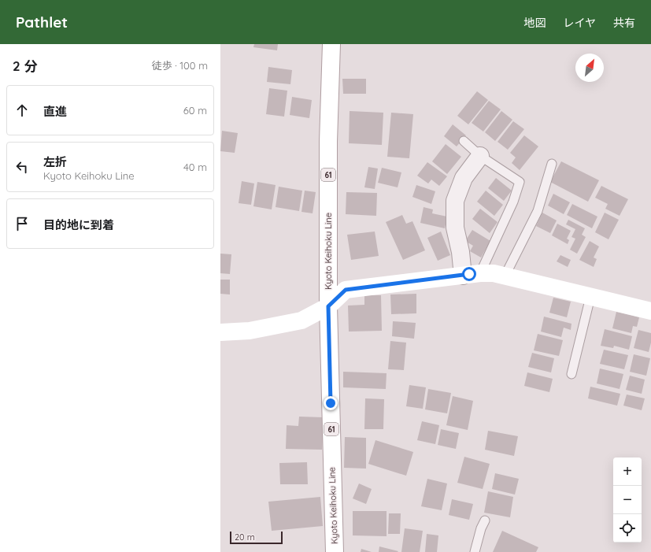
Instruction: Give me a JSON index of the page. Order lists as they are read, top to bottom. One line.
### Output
{"streets":{"main road":["61","Kyoto Keihoku Line"]},"scale_bar":"20 m","north":"top right","page":{"header":"Pathlet","nav":["地図","レイヤ","共有"],"heading":["2 分","徒歩 · 100 m"],"list":[["直進","60 m"],["左折","Kyoto Keihoku Line","40 m"],"目的地に到着"],"map_buttons":["+","−"],"scale":"20 m"}}
